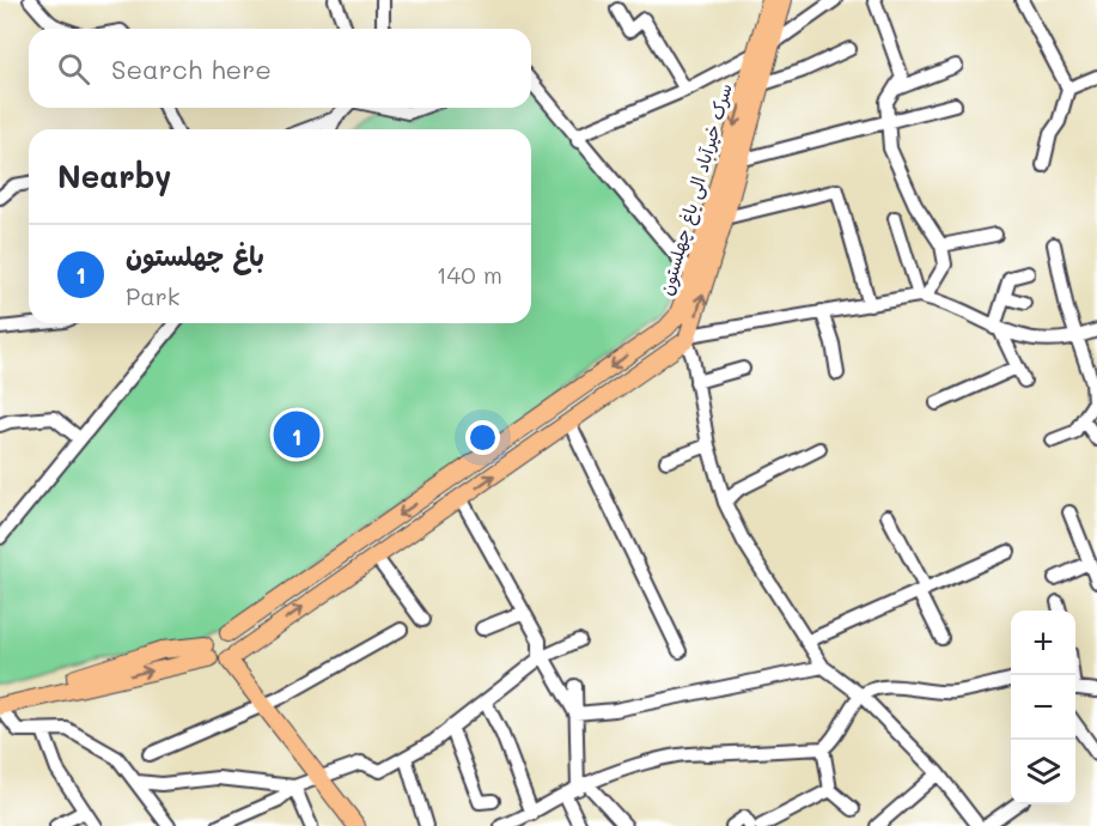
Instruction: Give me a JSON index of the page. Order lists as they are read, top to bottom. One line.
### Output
{"streets":{"main road":["سرک خیرآباد الی باغ چهلستون"]},"page":{"search":"Search here","heading":"Nearby","list":[{"mark":"1","name":"باغ چهلستون","note":"Park","value":"140 m"}],"pins":"1","map_buttons":["+","−"]}}
